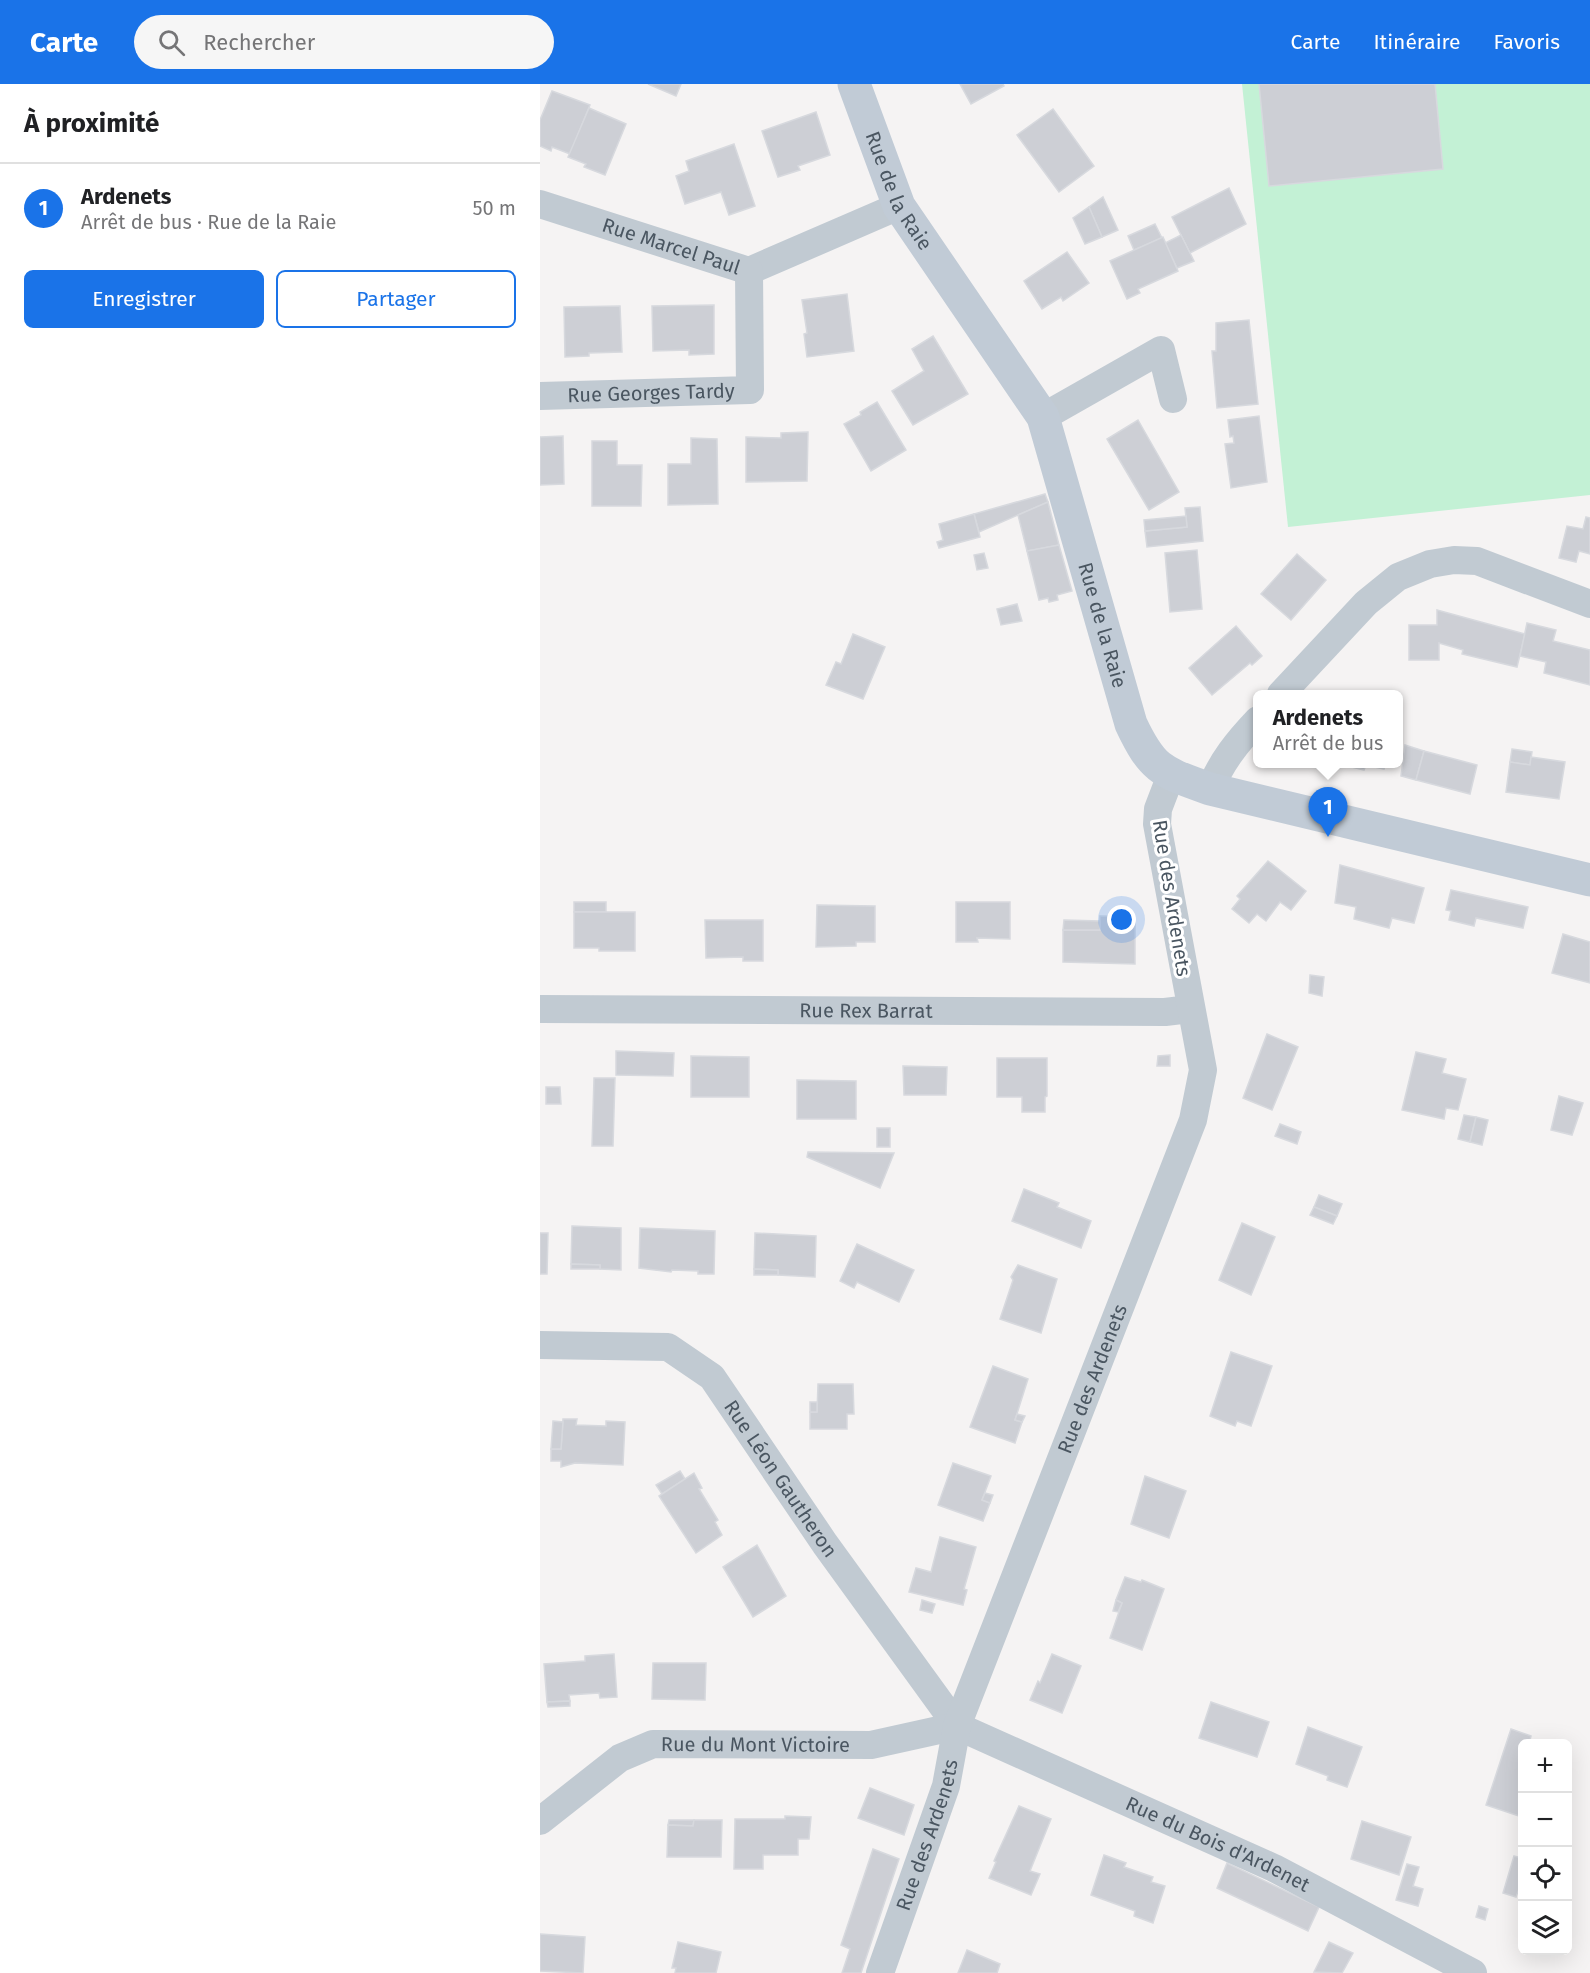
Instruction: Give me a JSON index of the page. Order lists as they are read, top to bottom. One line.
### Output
{"streets":{"street":["Rue de la Raie","Rue Marcel Paul","Rue Georges Tardy","Rue des Ardenets","Rue Rex Barrat","Rue Léon Gautheron","Rue du Mont Victoire","Rue du Bois d'Ardenet"]},"crossings":[["Rue de la Raie","Rue Marcel Paul"],["Rue de la Raie","Rue des Ardenets"],["Rue Marcel Paul","Rue Georges Tardy"],["Rue des Ardenets","Rue Rex Barrat"],["Rue des Ardenets","Rue Léon Gautheron"],["Rue des Ardenets","Rue du Mont Victoire"],["Rue des Ardenets","Rue du Bois d'Ardenet"],["Rue Léon Gautheron","Rue du Mont Victoire"],["Rue Léon Gautheron","Rue du Bois d'Ardenet"],["Rue du Mont Victoire","Rue du Bois d'Ardenet"]],"page":{"header":"Carte","search":"Rechercher","nav":["Carte","Itinéraire","Favoris"],"heading":"À proximité","list":[{"mark":"1","name":"Ardenets","note":"Arrêt de bus · Rue de la Raie","value":"50 m"}],"buttons":["Enregistrer","Partager"],"popup":["Ardenets","Arrêt de bus"],"pins":"1","map_buttons":["+","−"]}}
